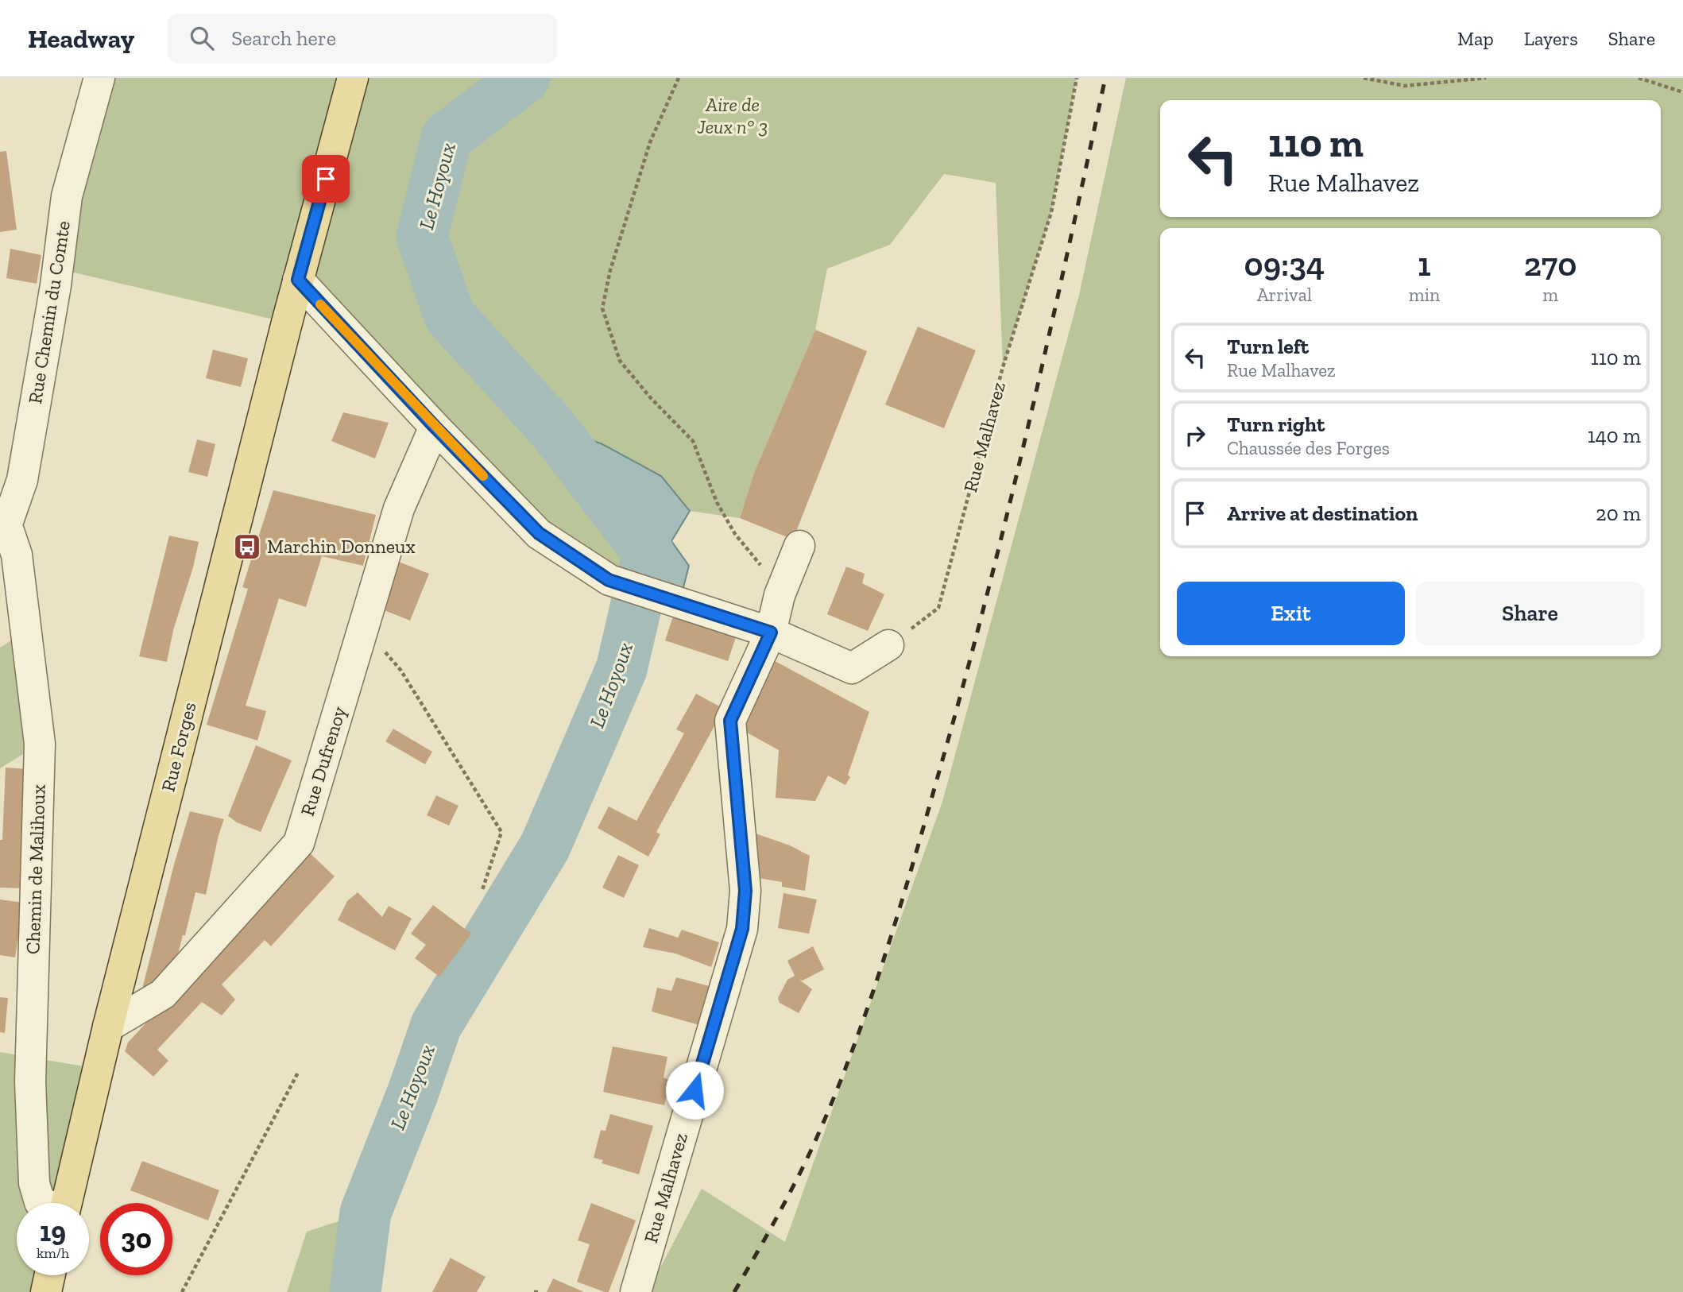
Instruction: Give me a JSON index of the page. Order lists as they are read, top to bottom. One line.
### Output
{"streets":{"main road":["Rue Forges"],"street":["Rue Chemin du Comte","Rue Malhavez","Rue Dufrenoy","Chemin de Malihoux"]},"crossings":[["Rue Chemin du Comte","Chemin de Malihoux"],["Rue Forges","Rue Dufrenoy"]],"water":["Le Hoyoux"],"parks":["Aire de Jeux n° 3"],"places":{"bus stop":["Marchin Donneux"]},"page":{"header":"Headway","search":"Search here","nav":["Map","Layers","Share"],"turn":["110 m","Rue Malhavez"],"eta":["09:34","Arrival","1","min","270","m"],"list":[{"name":"Turn left","note":"Rue Malhavez","value":"110 m"},{"name":"Turn right","note":"Chaussée des Forges","value":"140 m"},{"name":"Arrive at destination","value":"20 m"}],"buttons":["Exit","Share"],"speed":"19 km/h","limit":"30"}}
